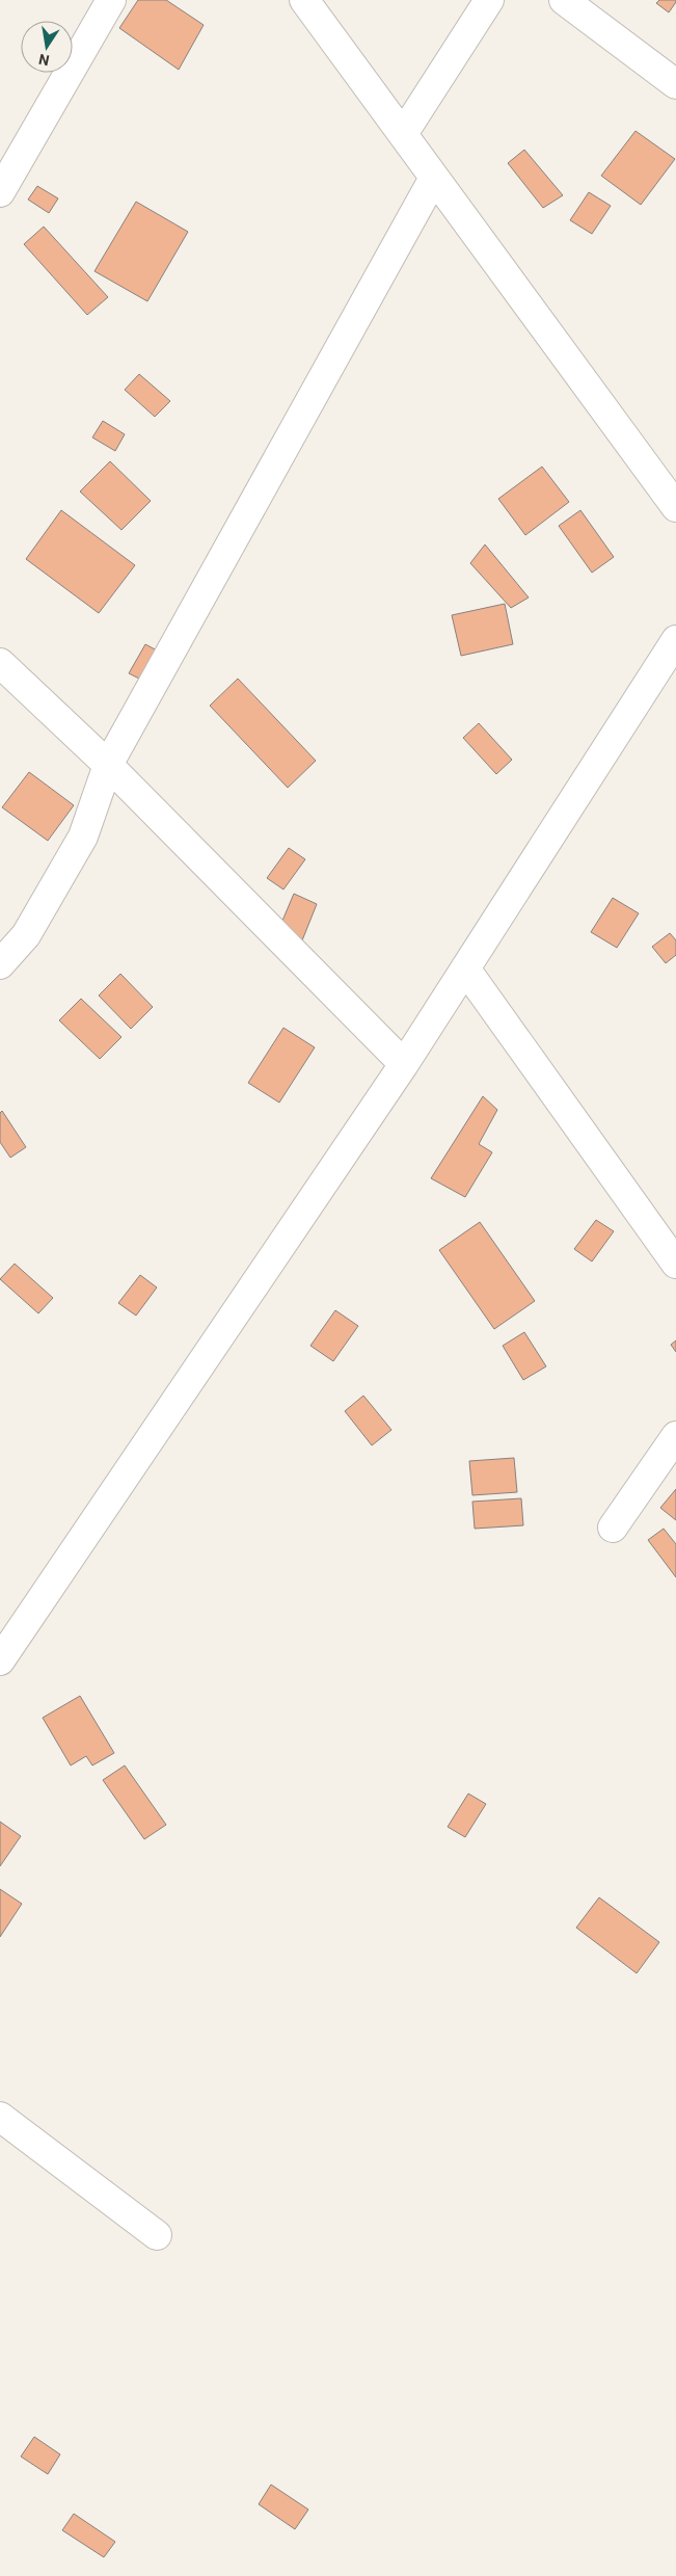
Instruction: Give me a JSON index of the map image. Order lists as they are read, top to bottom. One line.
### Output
{"north":"bottom"}
